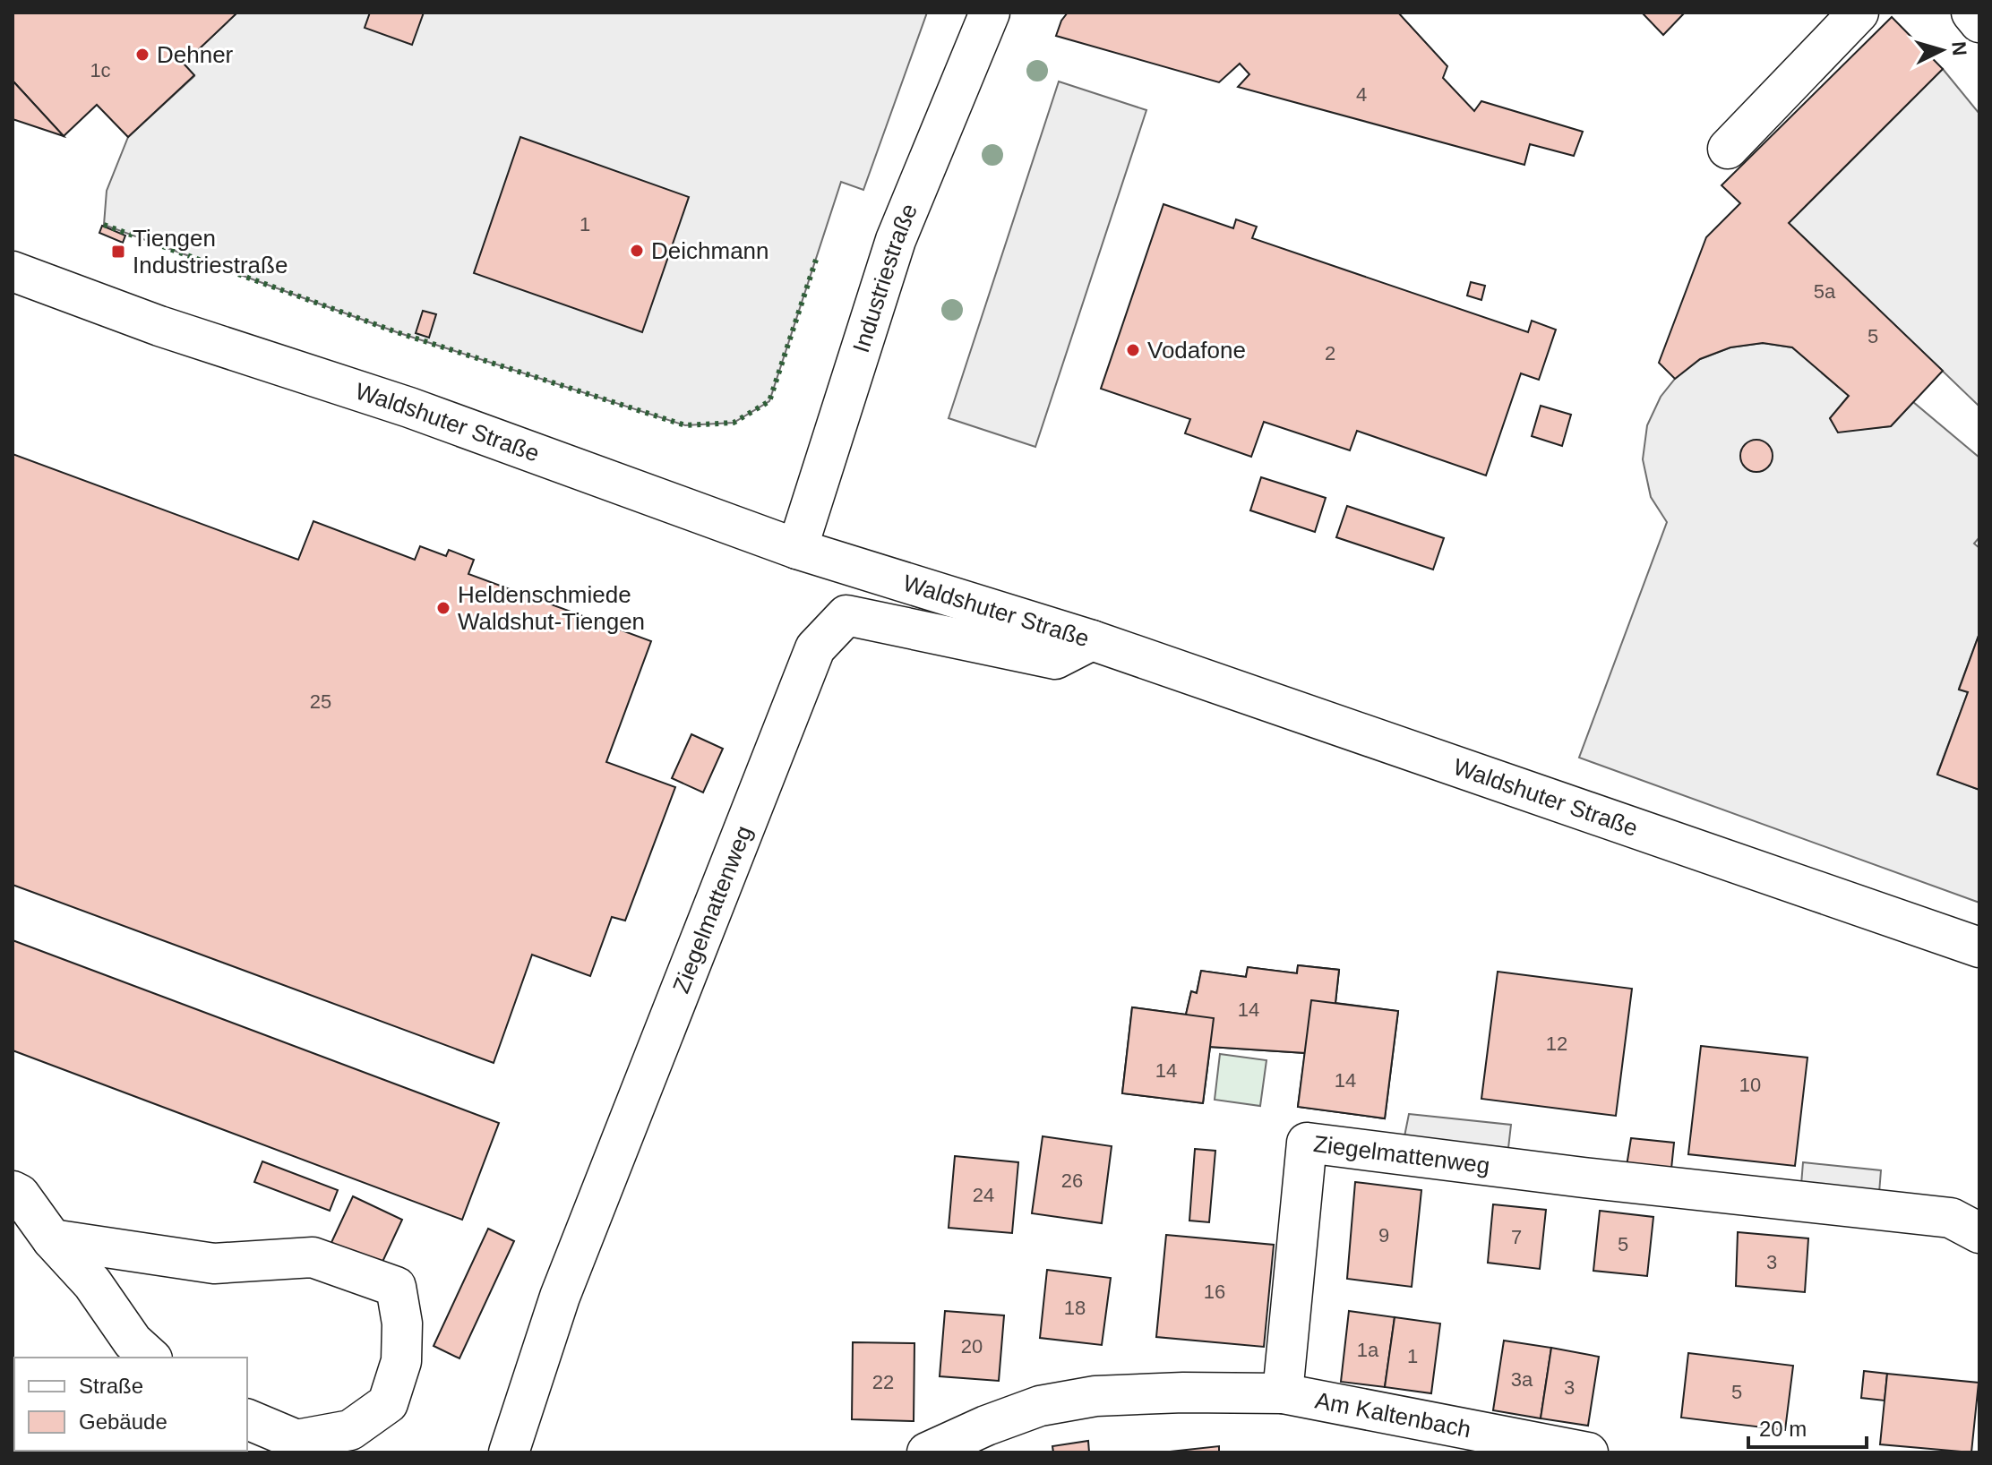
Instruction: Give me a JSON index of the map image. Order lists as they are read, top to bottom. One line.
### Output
{"streets":{"street":["Industriestraße","Waldshuter Straße","Ziegelmattenweg","Am Kaltenbach"]},"crossings":[["Industriestraße","Waldshuter Straße"],["Waldshuter Straße","Ziegelmattenweg"],["Ziegelmattenweg","Am Kaltenbach"]],"places":{"other":["Dehner","Deichmann","Vodafone","Heldenschmiede Waldshut-Tiengen"],"transit":["Tiengen Industriestraße"]},"house_numbers":["1c","4","1","5a","5","2","25","14","12","14","14","10","26","24","9","7","5","3","16","18","20","1a","1","3a","22","3","5"],"legend":["Straße","Gebäude"],"scale_bar":"20 m","north":"right"}
